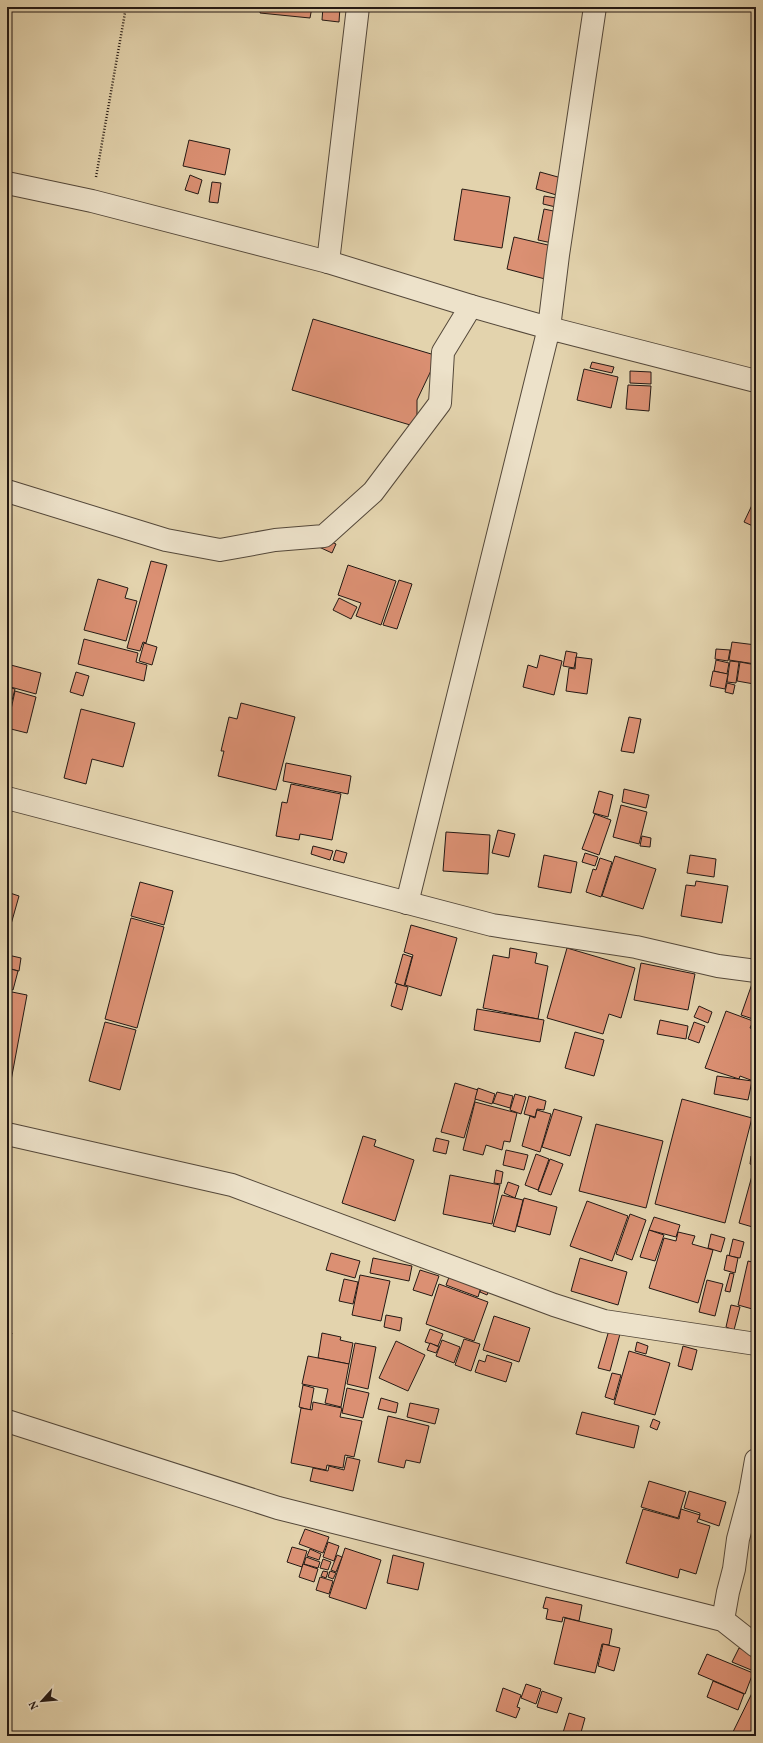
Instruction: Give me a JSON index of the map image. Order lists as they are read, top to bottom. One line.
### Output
{"north":"bottom left"}
